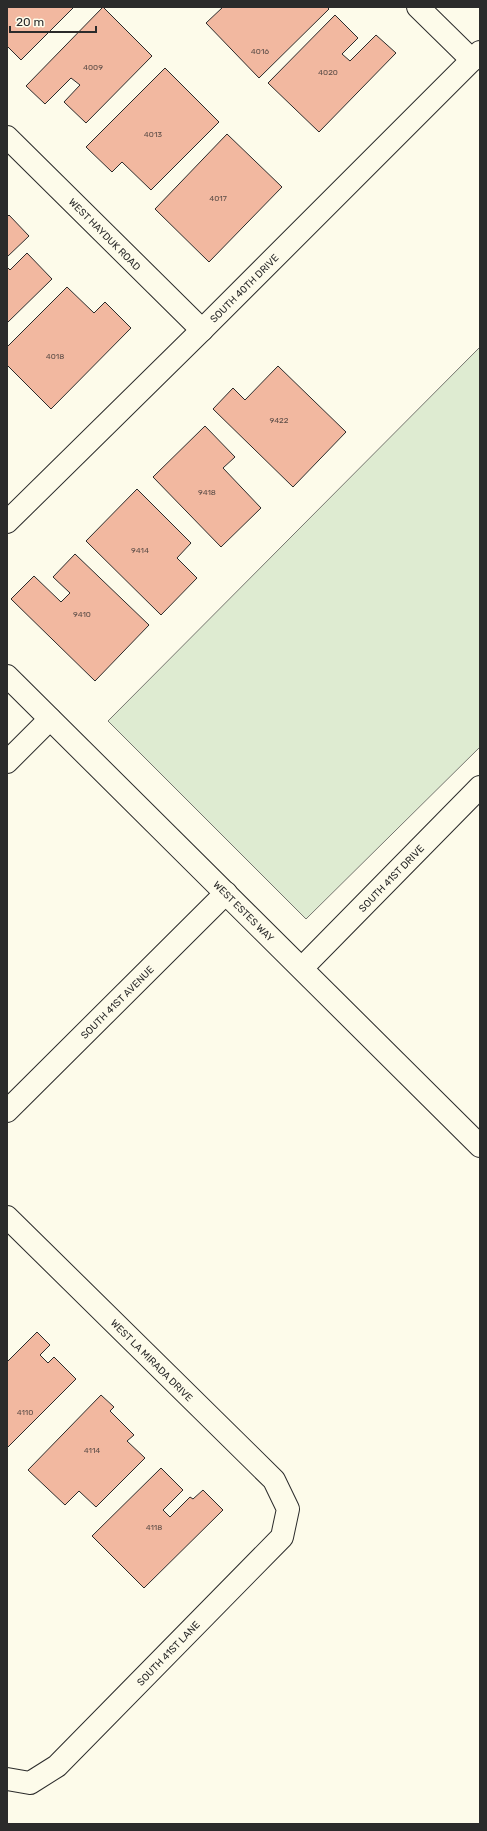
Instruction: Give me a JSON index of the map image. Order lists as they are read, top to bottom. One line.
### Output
{"streets":{"street":["WEST HAYDUK ROAD","SOUTH 40TH DRIVE","SOUTH 41ST DRIVE","WEST ESTES WAY","SOUTH 41ST AVENUE","WEST LA MIRADA DRIVE","SOUTH 41ST LANE"]},"crossings":[["WEST HAYDUK ROAD","SOUTH 40TH DRIVE"],["SOUTH 41ST DRIVE","WEST ESTES WAY"],["WEST ESTES WAY","SOUTH 41ST AVENUE"],["WEST LA MIRADA DRIVE","SOUTH 41ST LANE"]],"house_numbers":["4016","4009","4020","4013","4017","4018","9422","9418","9414","9410","4110","4114","4118"],"scale_bar":"20 m"}
